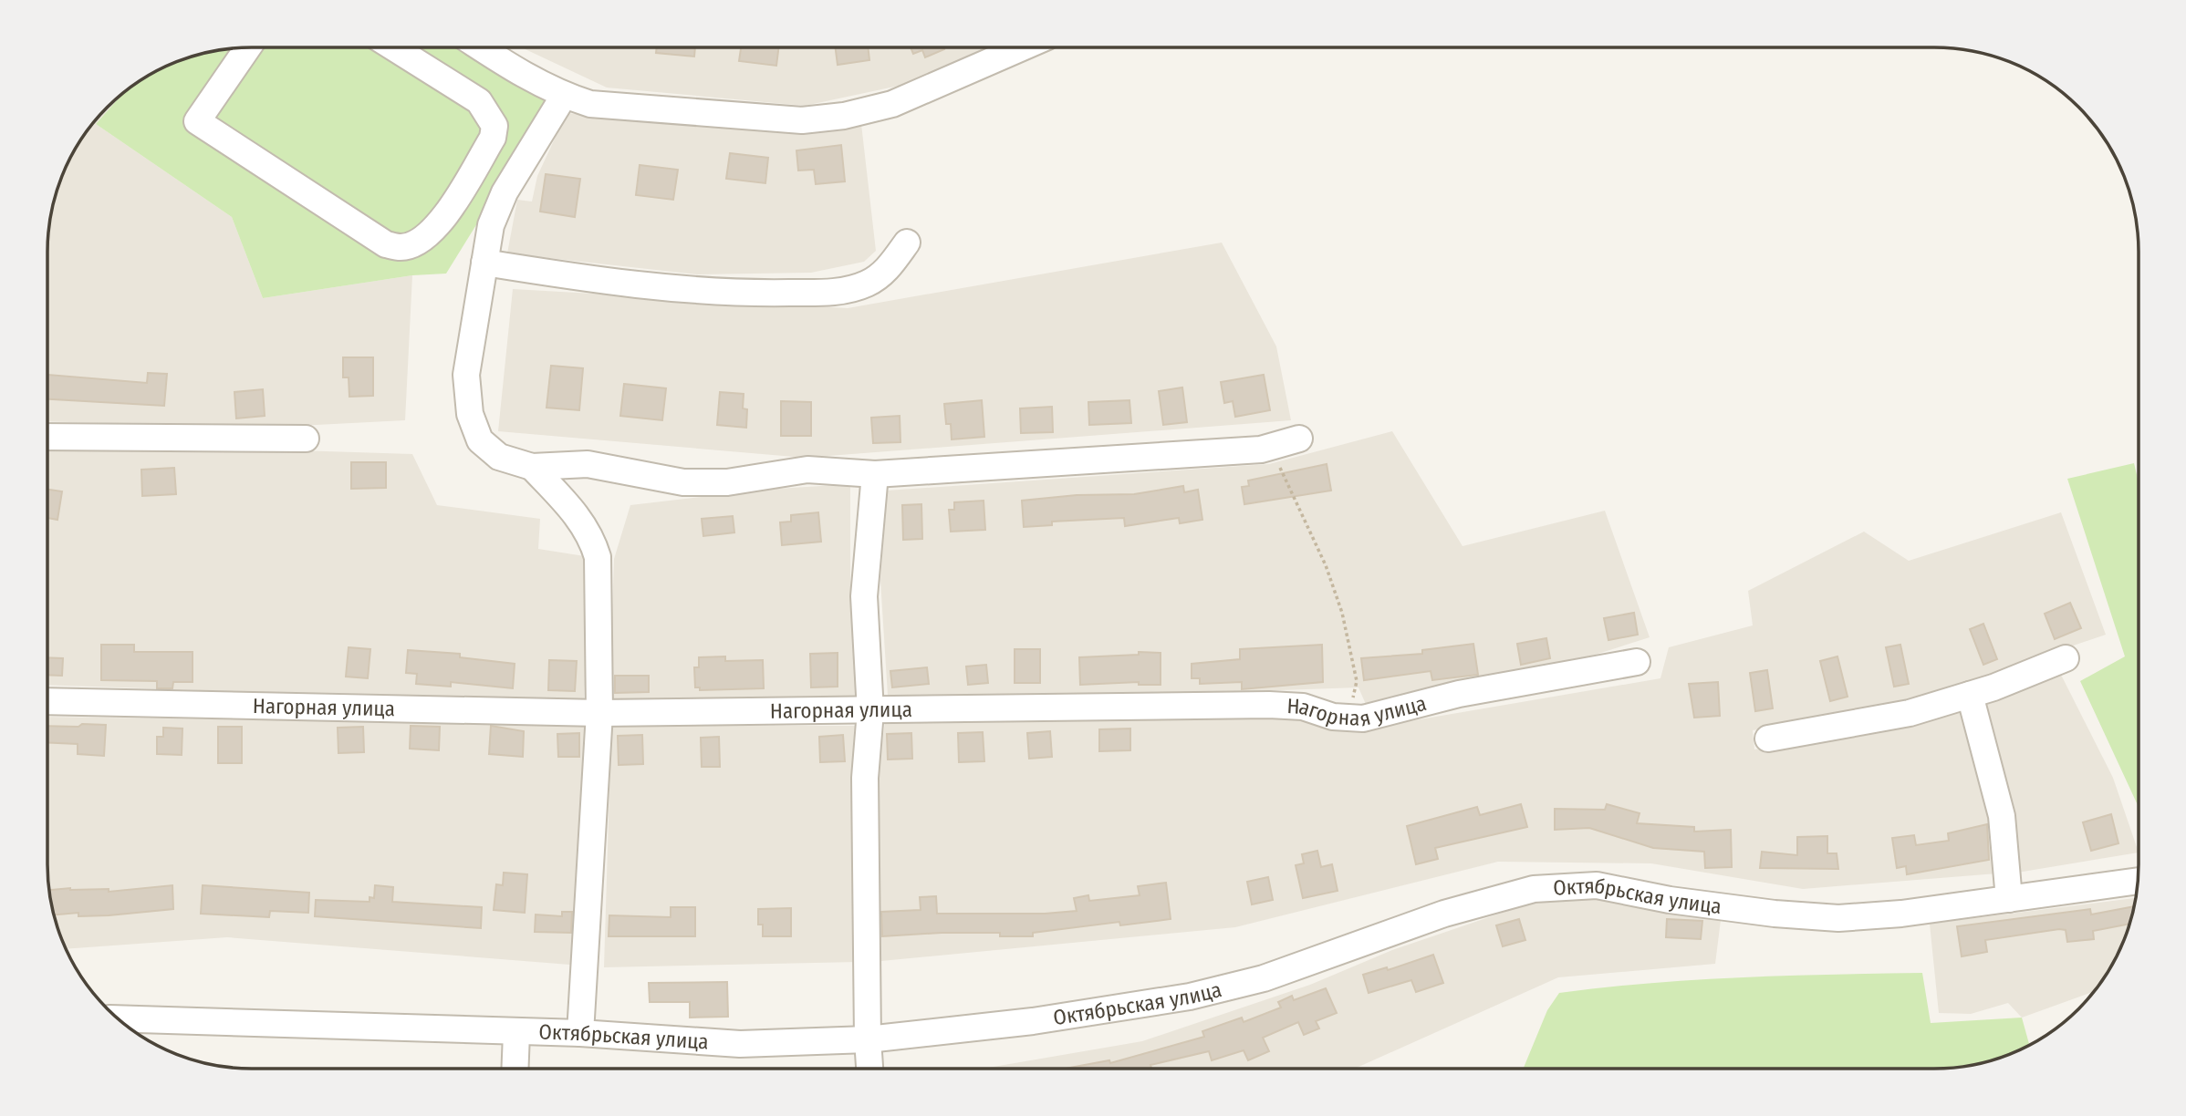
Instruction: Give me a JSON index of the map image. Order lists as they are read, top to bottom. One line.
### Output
{"streets":{"street":["Нагорная улица","Октябрьская улица"]}}
